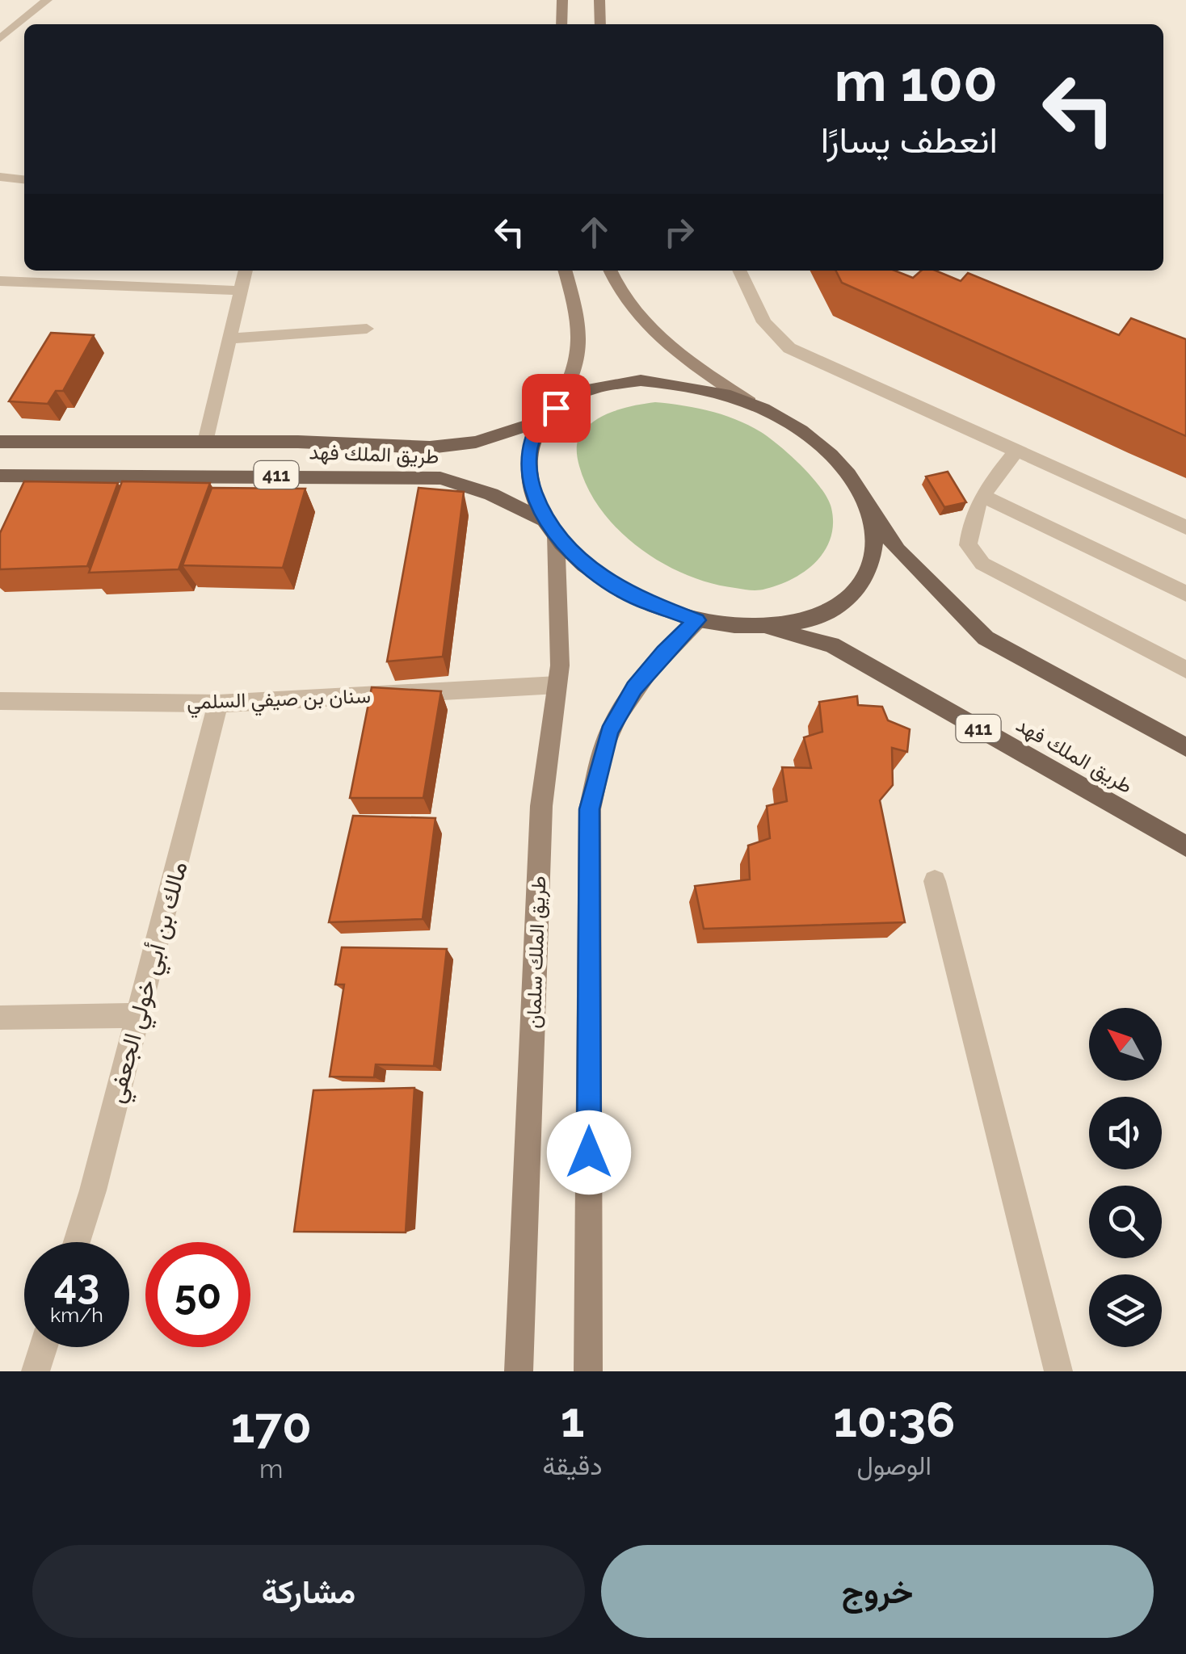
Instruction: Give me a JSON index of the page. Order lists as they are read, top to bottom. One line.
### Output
{"streets":{"main road":["طريق الملك فهد","411","طريق الملك سلمان"],"street":["سنان بن صيفي السلمي","مالك بن أبي خولي الجعفي"]},"crossings":[["طريق الملك فهد","طريق الملك سلمان"],["سنان بن صيفي السلمي","طريق الملك سلمان"],["سنان بن صيفي السلمي","مالك بن أبي خولي الجعفي"]],"north":"top left","page":{"turn":["100 m","انعطف يسارًا"],"speed":"43 km/h","limit":"50","eta":["10:36","الوصول","1","دقيقة","170","m"],"buttons":["خروج","مشاركة"]}}
